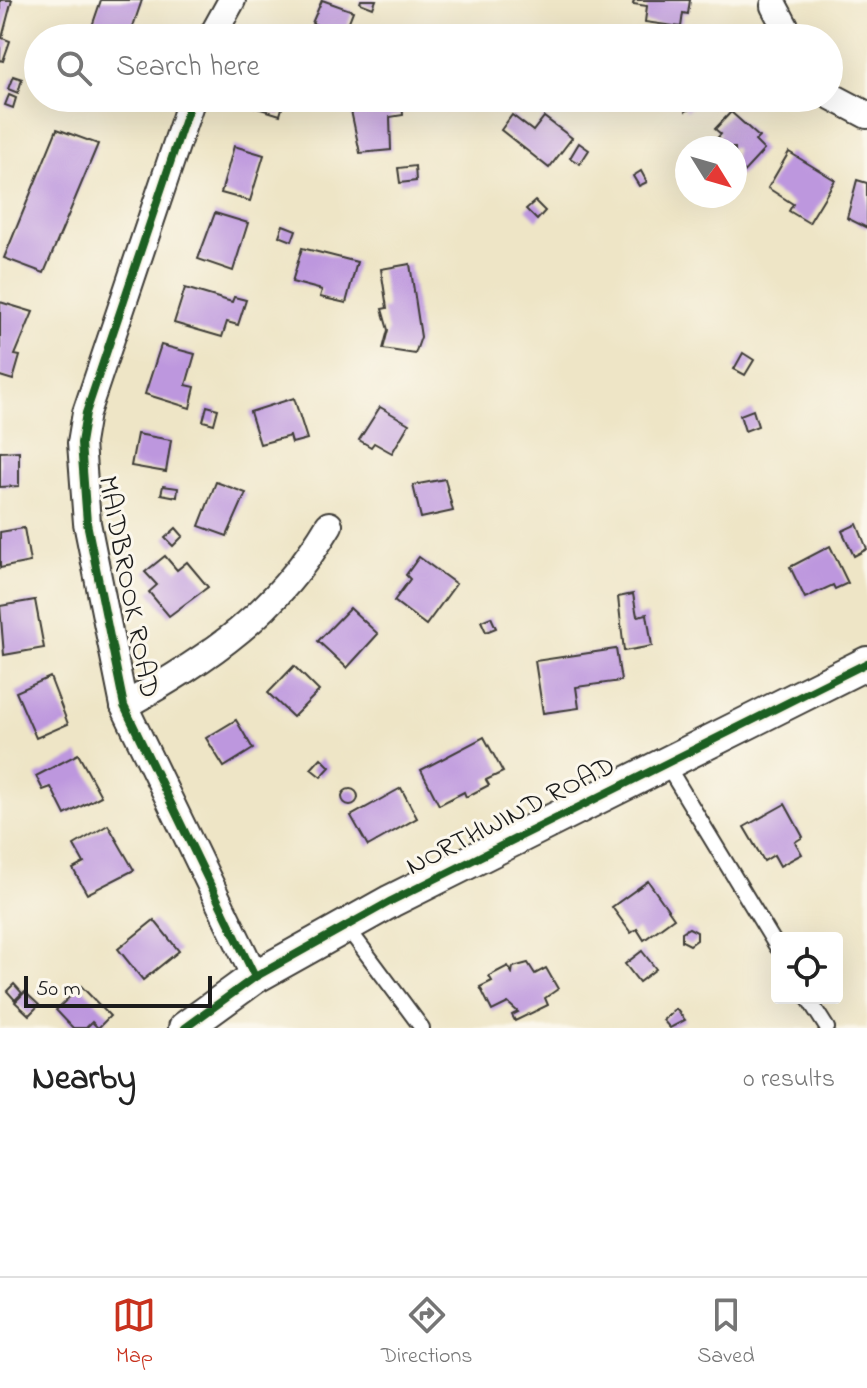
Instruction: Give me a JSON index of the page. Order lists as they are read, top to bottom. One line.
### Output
{"streets":{"street":["MAIDBROOK ROAD","NORTHWIND ROAD"]},"crossings":[["MAIDBROOK ROAD","NORTHWIND ROAD"]],"scale_bar":"50 m","north":"bottom right","page":{"search":"Search here","scale":"50 m","heading":["Nearby","0 results"],"nav":["Map","Directions","Saved"]}}
